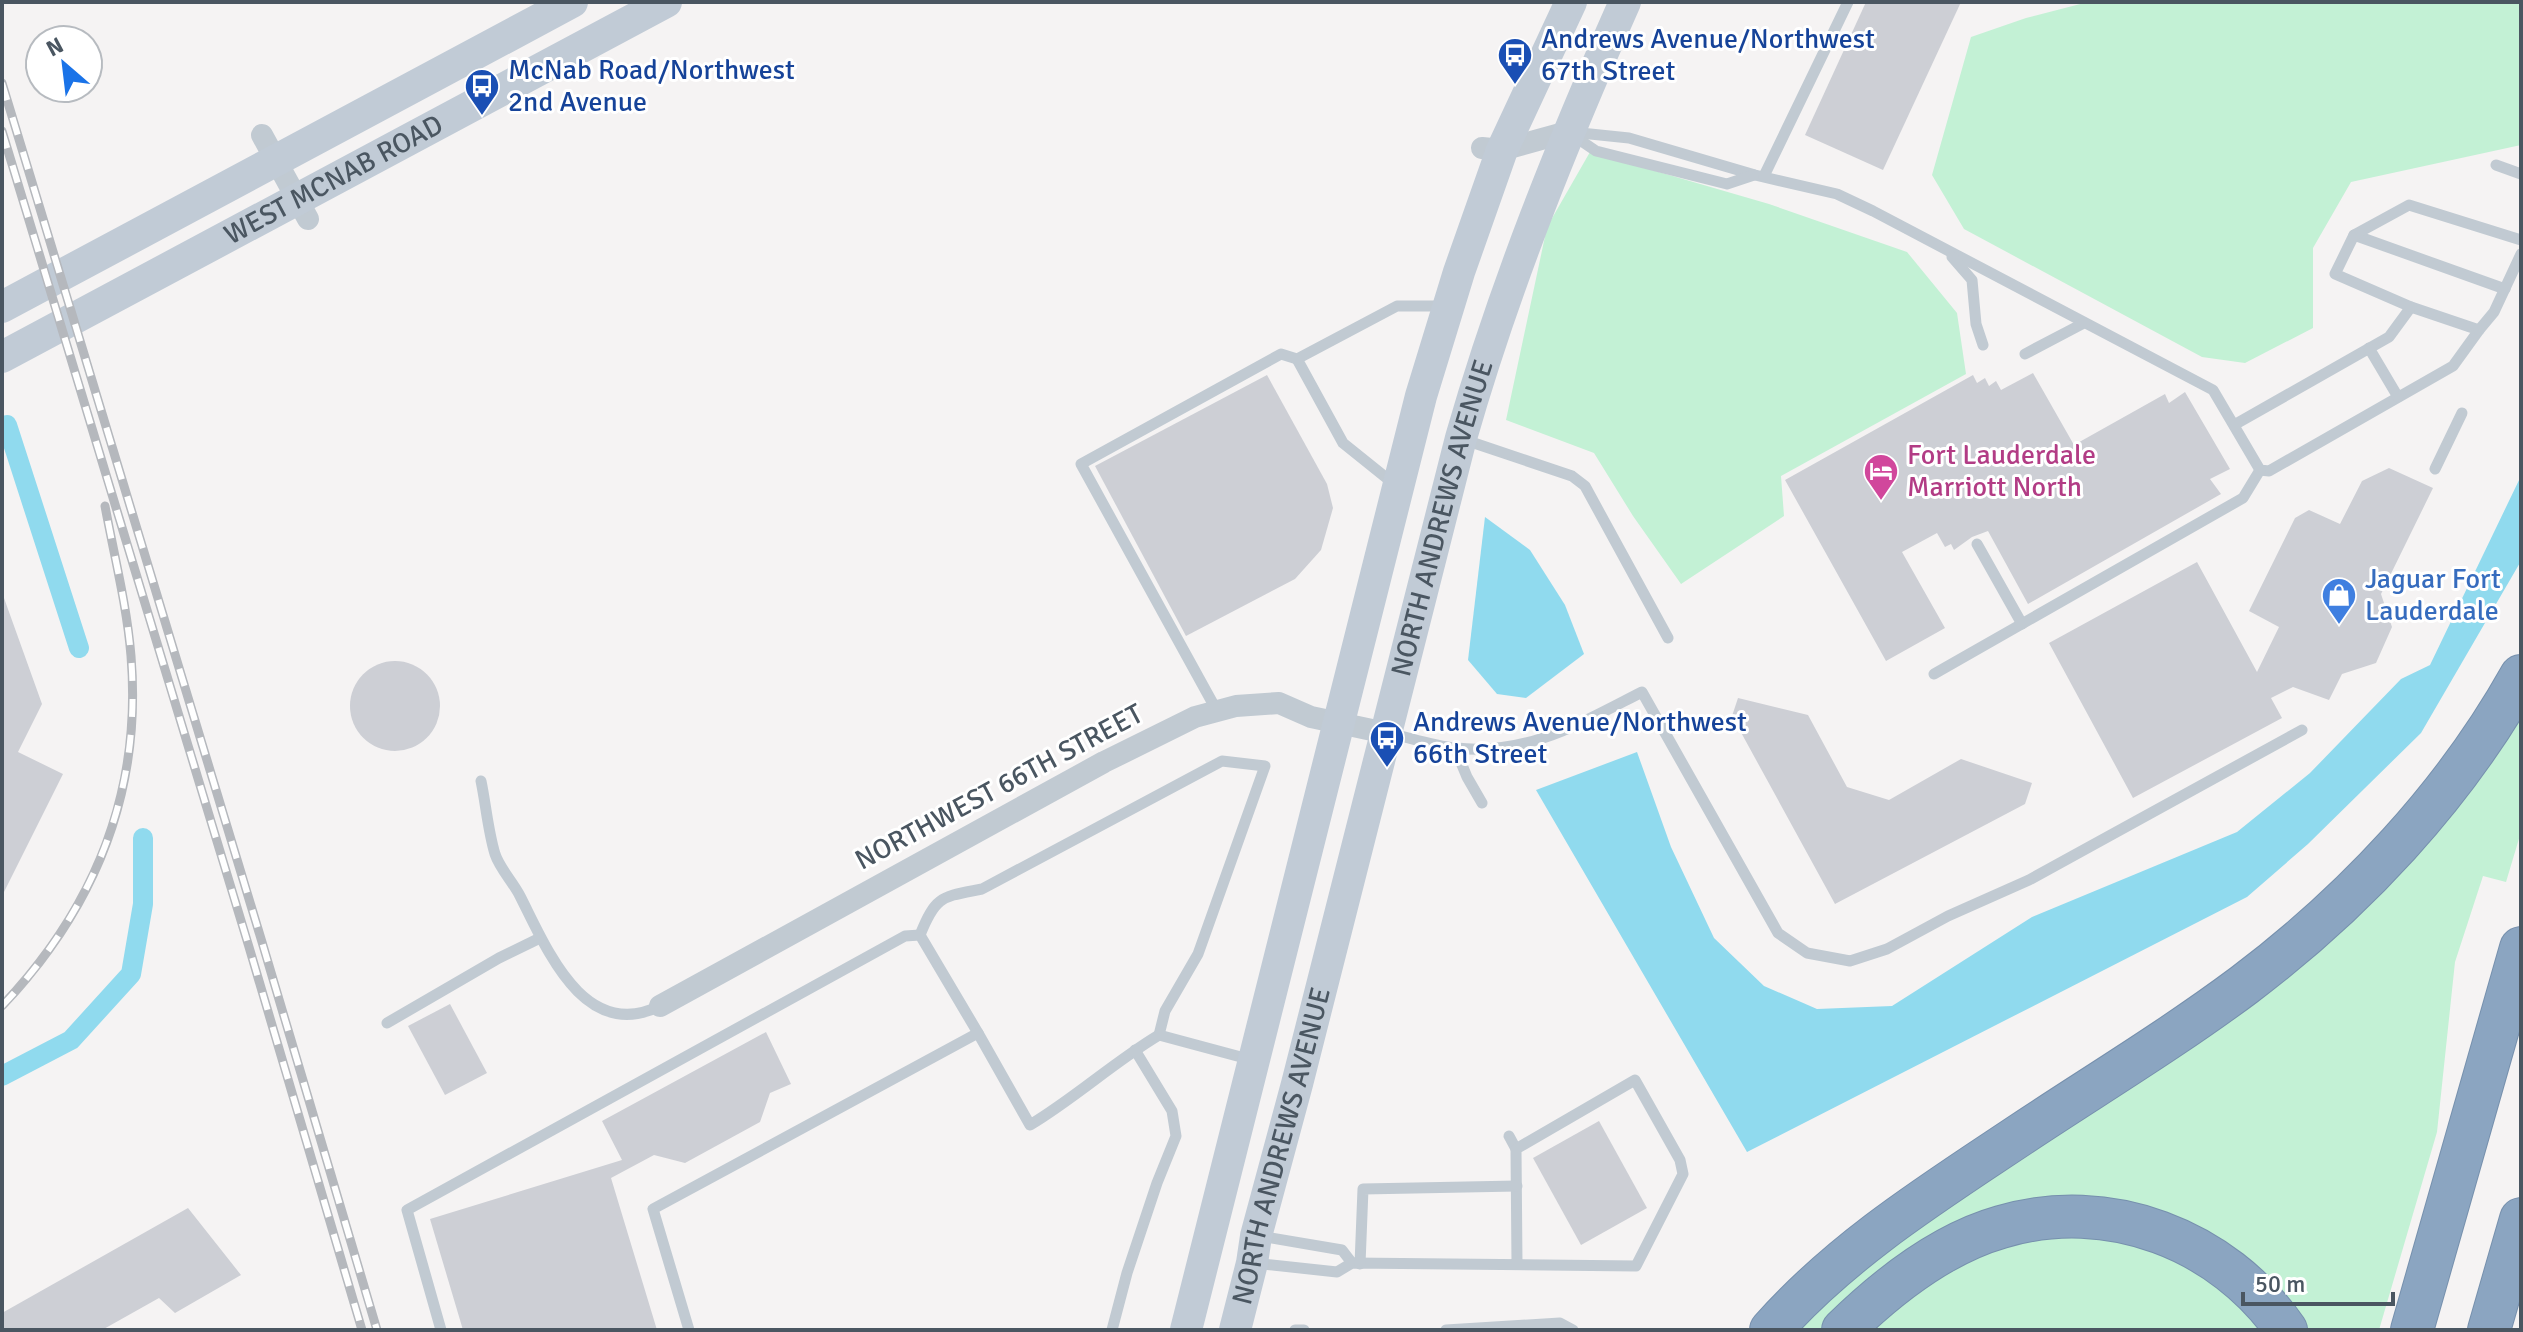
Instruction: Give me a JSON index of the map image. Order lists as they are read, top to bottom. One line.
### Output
{"streets":{"main road":["WEST MCNAB ROAD","NORTH ANDREWS AVENUE"],"street":["NORTHWEST 66TH STREET"]},"crossings":[["NORTH ANDREWS AVENUE","NORTHWEST 66TH STREET"]],"places":{"bus stop":["Andrews Avenue/Northwest 67th Street","McNab Road/Northwest 2nd Avenue","Andrews Avenue/Northwest 66th Street"],"hotel":["Fort Lauderdale Marriott North"],"shop":["Jaguar Fort Lauderdale"]},"scale_bar":"50 m","north":"top left"}
